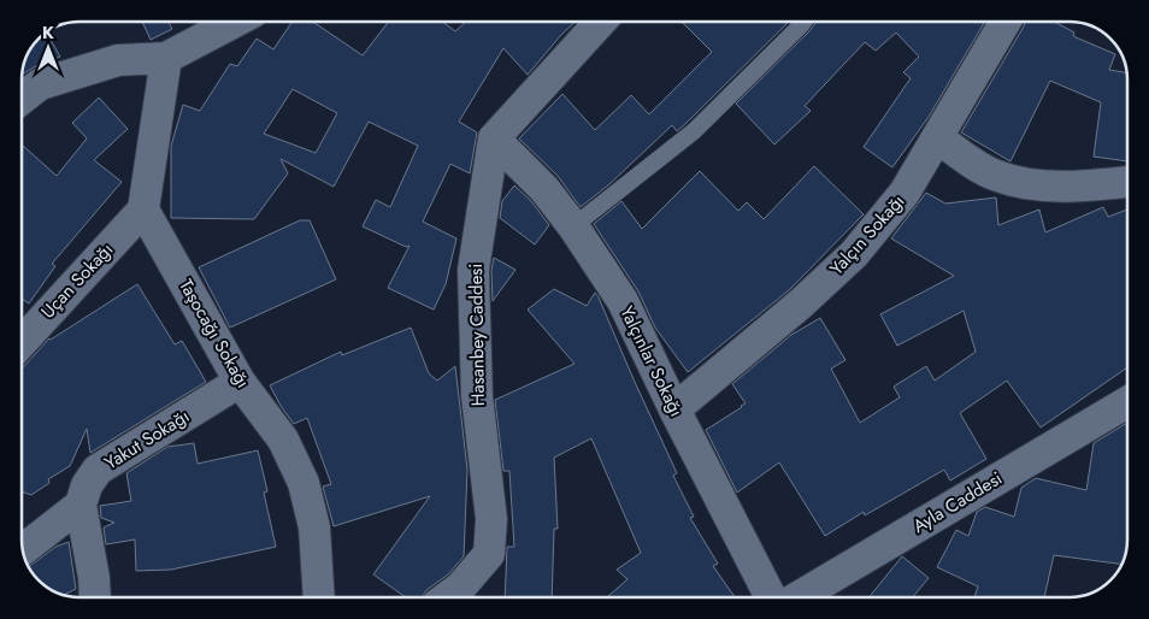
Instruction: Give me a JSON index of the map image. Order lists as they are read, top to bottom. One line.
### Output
{"streets":{"street":["Yalçın Sokağı","Uçan Sokağı","Taşocağı Sokağı","Hasanbey Caddesi","Yalçınlar Sokağı","Yakut Sokağı","Ayla Caddesi"]},"crossings":[["Yalçın Sokağı","Yalçınlar Sokağı"],["Uçan Sokağı","Taşocağı Sokağı"],["Taşocağı Sokağı","Yakut Sokağı"],["Hasanbey Caddesi","Yalçınlar Sokağı"]],"north":"top"}
